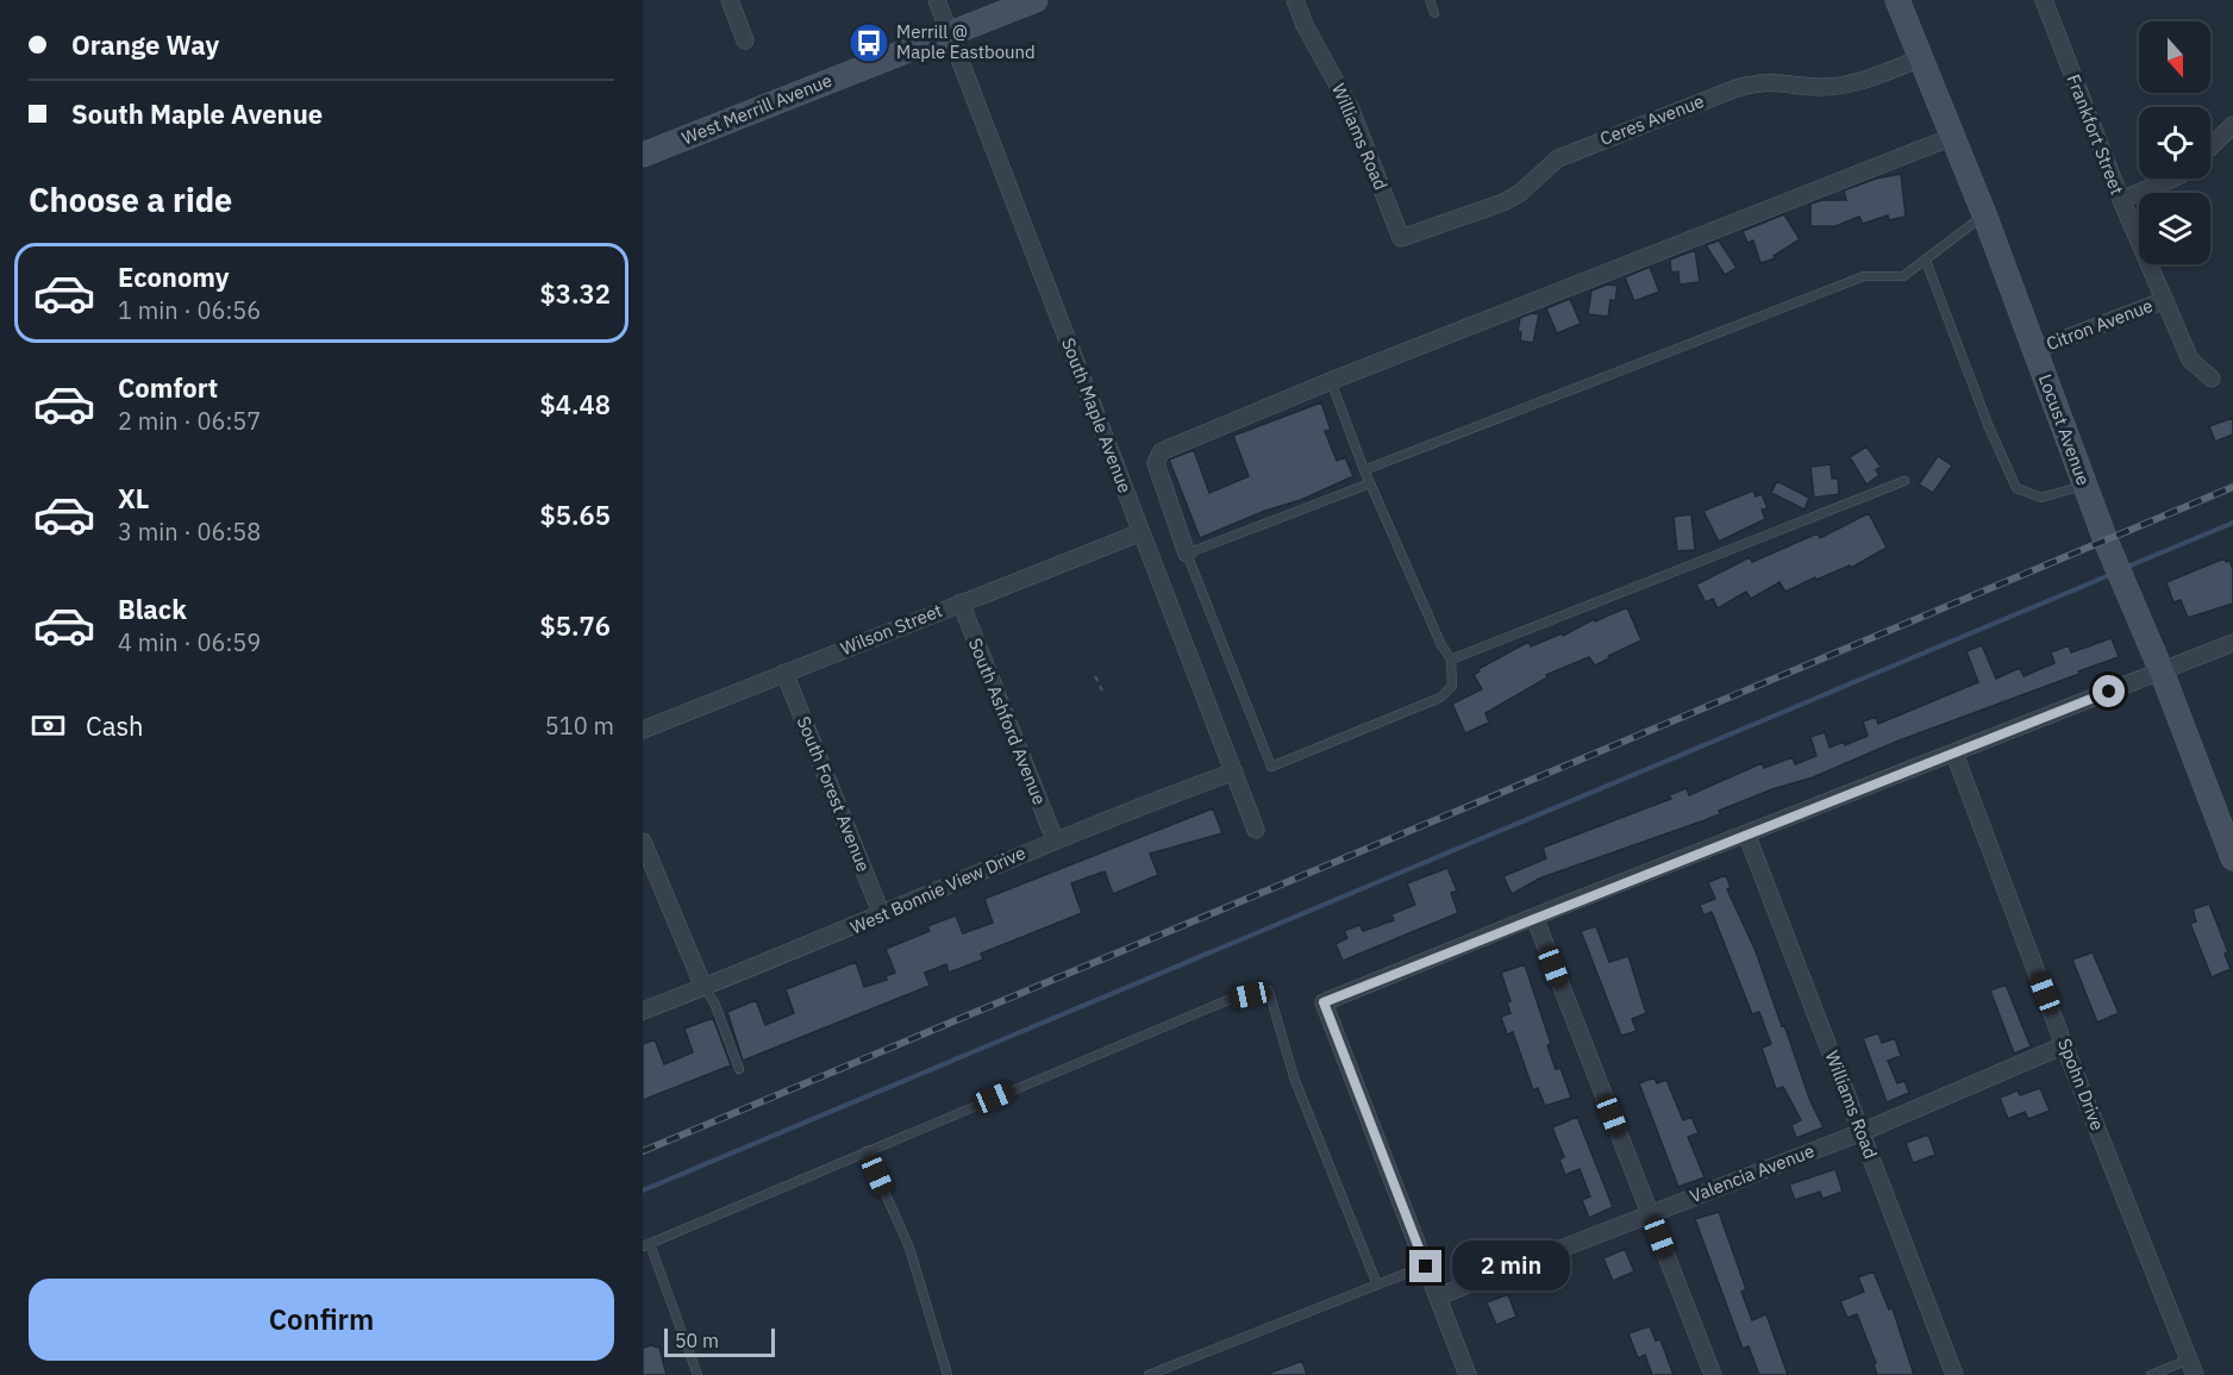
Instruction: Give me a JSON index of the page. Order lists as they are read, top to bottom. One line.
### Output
{"streets":{"street":["West Merrill Avenue","Ceres Avenue","Frankfort Street","Williams Road","Citron Avenue","South Maple Avenue","Locust Avenue","Wilson Street","South Ashford Avenue","South Forest Avenue","West Bonnie View Drive","Spohn Drive","Valencia Avenue"]},"crossings":[["West Merrill Avenue","South Maple Avenue"],["Ceres Avenue","Williams Road"],["Ceres Avenue","Locust Avenue"],["Frankfort Street","Citron Avenue"],["Williams Road","Valencia Avenue"],["Citron Avenue","Locust Avenue"],["South Maple Avenue","Wilson Street"],["South Maple Avenue","West Bonnie View Drive"],["Wilson Street","South Ashford Avenue"],["Wilson Street","South Forest Avenue"],["South Ashford Avenue","West Bonnie View Drive"],["South Forest Avenue","West Bonnie View Drive"],["Spohn Drive","Valencia Avenue"]],"places":{"bus stop":["Merrill @ Maple Eastbound"]},"scale_bar":"50 m","north":"bottom","page":{"banner":["Orange Way","South Maple Avenue"],"heading":"Choose a ride","list":[{"name":"Economy","note":"1 min · 06:56","value":"$3.32"},{"name":"Comfort","note":"2 min · 06:57","value":"$4.48"},{"name":"XL","note":"3 min · 06:58","value":"$5.65"},{"name":"Black","note":"4 min · 06:59","value":"$5.76"}],"pay":["Cash","510 m"],"bubble":"2 min","buttons":"Confirm","scale":"50 m"}}
